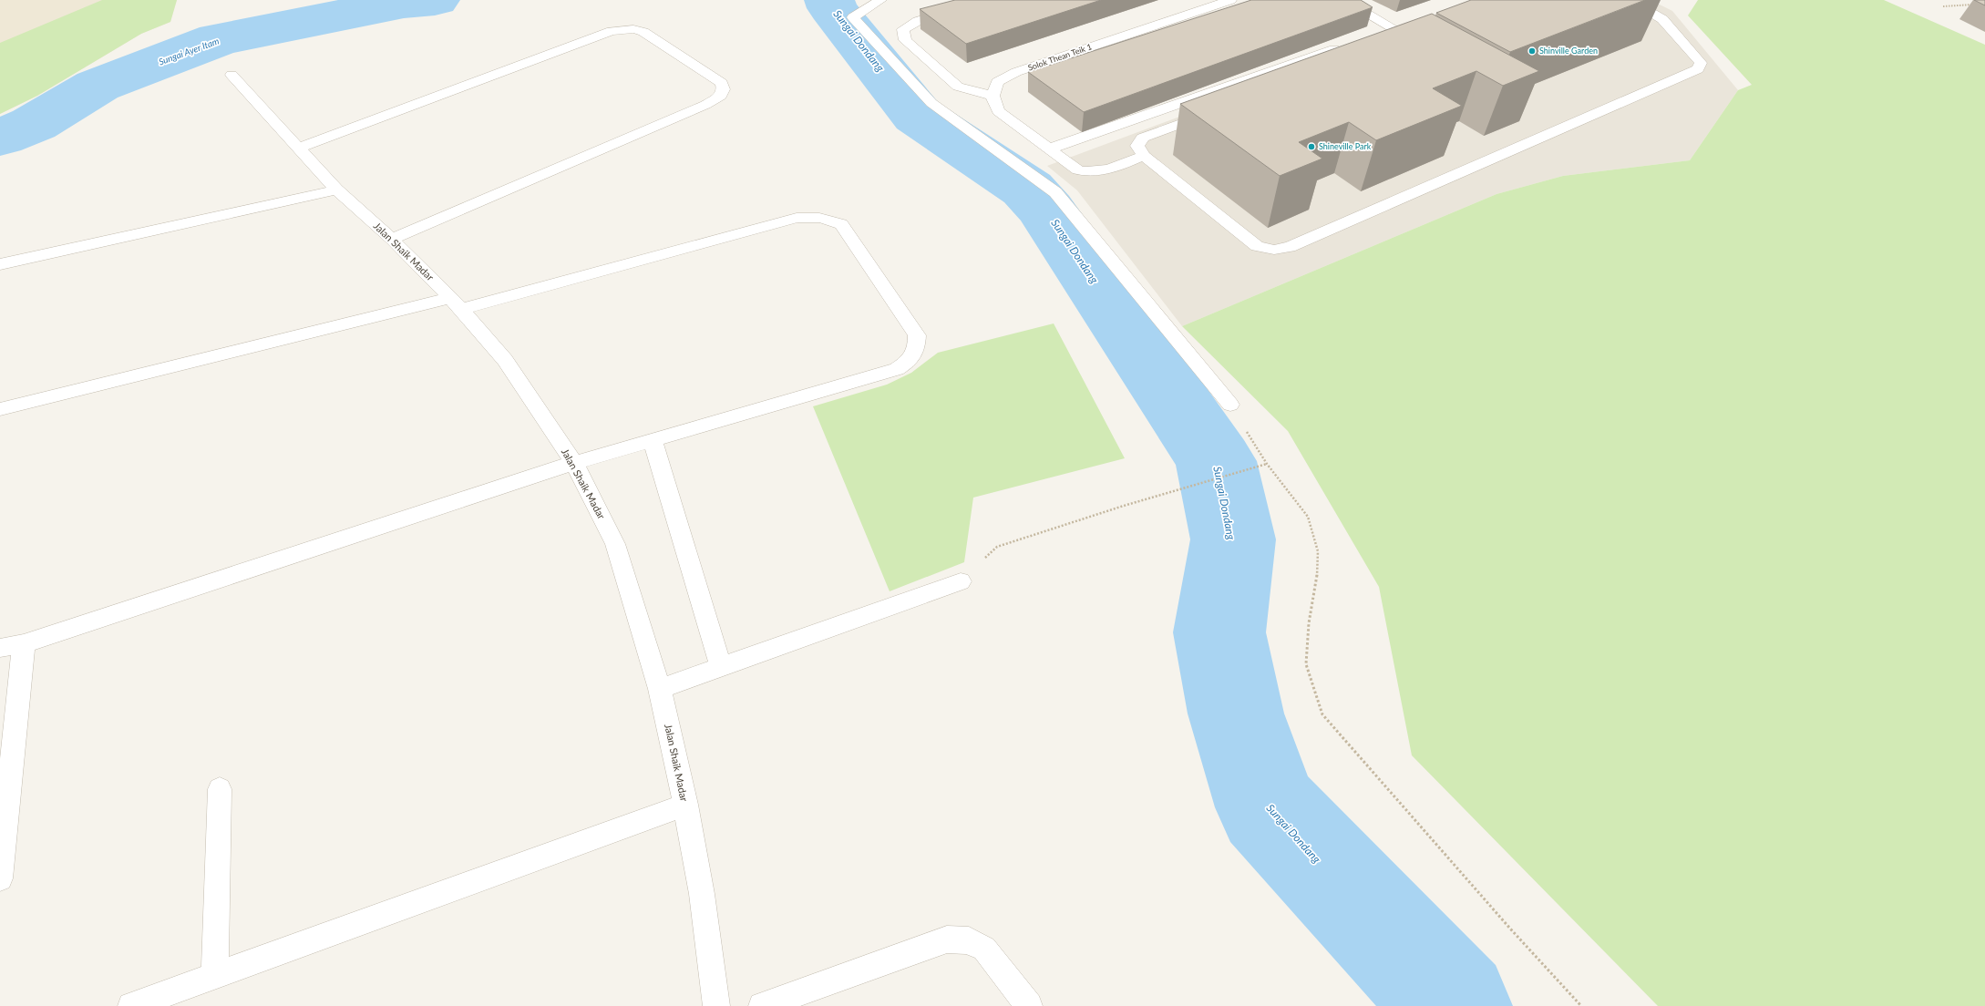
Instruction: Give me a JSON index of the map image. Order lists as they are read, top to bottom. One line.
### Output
{"streets":{"street":["Solok Thean Teik 1","Jalan Shaik Madar"]},"water":["Sungai Dondang","Sungai Ayer Itam"],"places":["Shinville Garden","Shineville Park"]}
